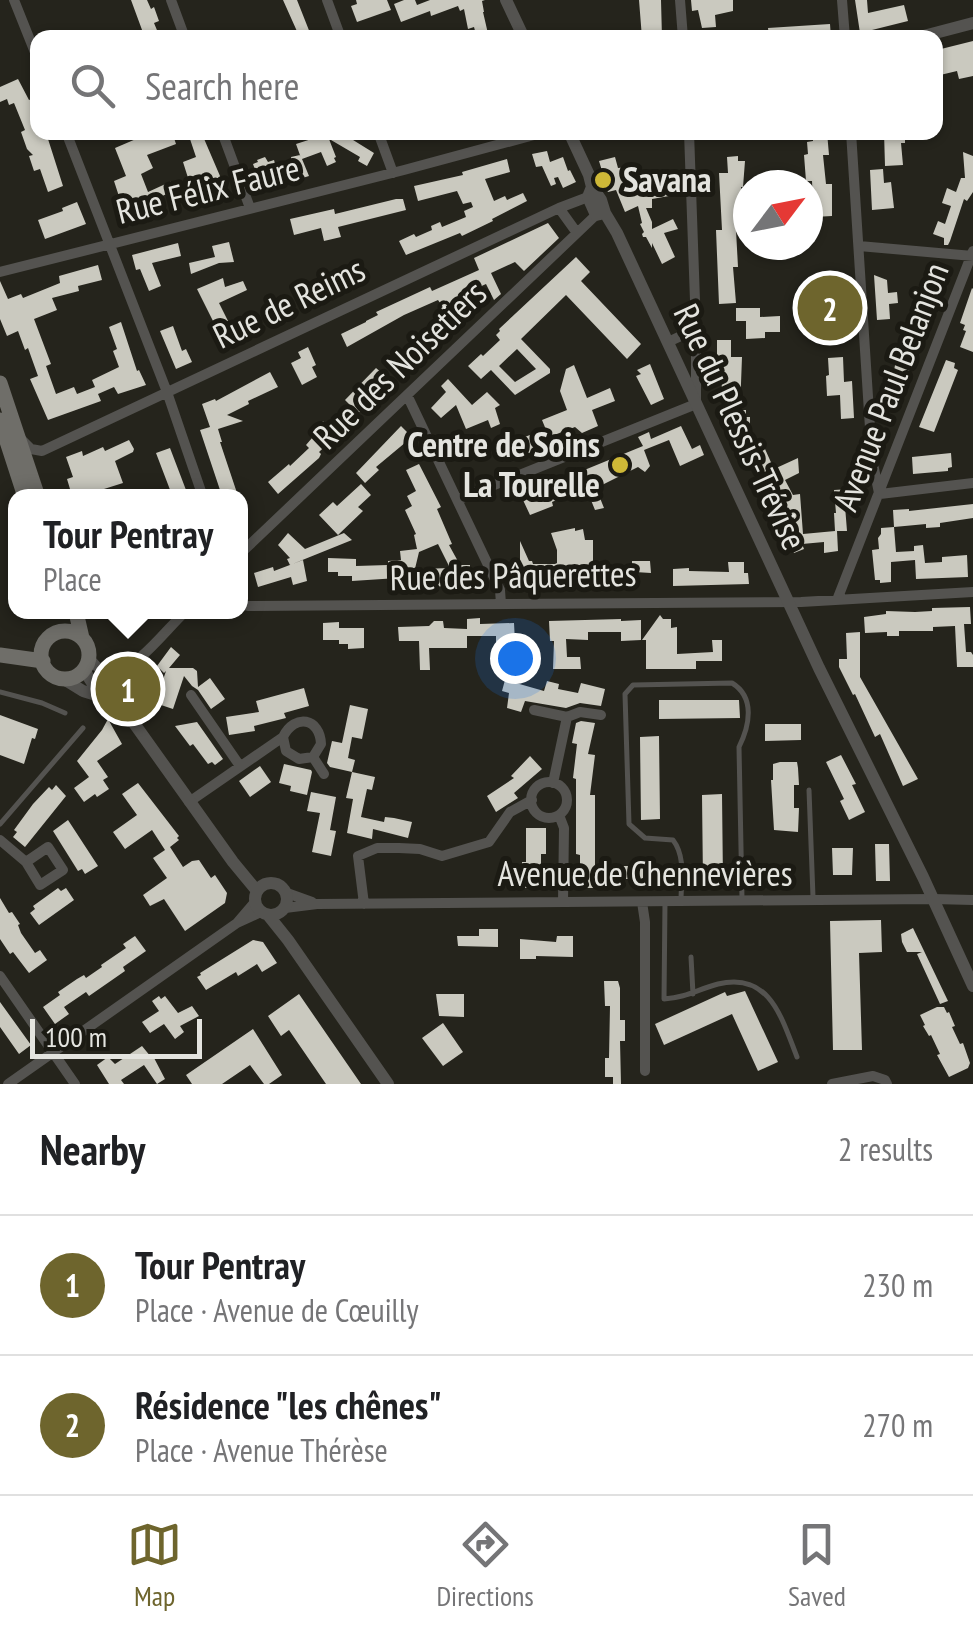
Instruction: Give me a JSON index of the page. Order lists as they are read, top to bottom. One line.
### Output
{"streets":{"street":["Rue Félix Faure","Rue de Reims","Rue des Noisetiers","Avenue Paul Belanjon","Rue du Plessis-Trévise","Rue des Pâquerettes","Avenue de Chennevières"]},"crossings":[["Rue de Reims","Rue du Plessis-Trévise"],["Rue des Noisetiers","Rue du Plessis-Trévise"],["Avenue Paul Belanjon","Rue des Pâquerettes"],["Rue du Plessis-Trévise","Rue des Pâquerettes"],["Rue du Plessis-Trévise","Avenue de Chennevières"]],"places":["Savana","Centre de Soins La Tourelle"],"scale_bar":"100 m","north":"top right","page":{"search":"Search here","pins":["2","1"],"popup":["Tour Pentray","Place"],"scale":"100 m","heading":["Nearby","2 results"],"list":[{"mark":"1","name":"Tour Pentray","note":"Place · Avenue de Cœuilly","value":"230 m"},{"mark":"2","name":"Résidence \"les chênes\"","note":"Place · Avenue Thérèse","value":"270 m"}],"nav":["Map","Directions","Saved"]}}
